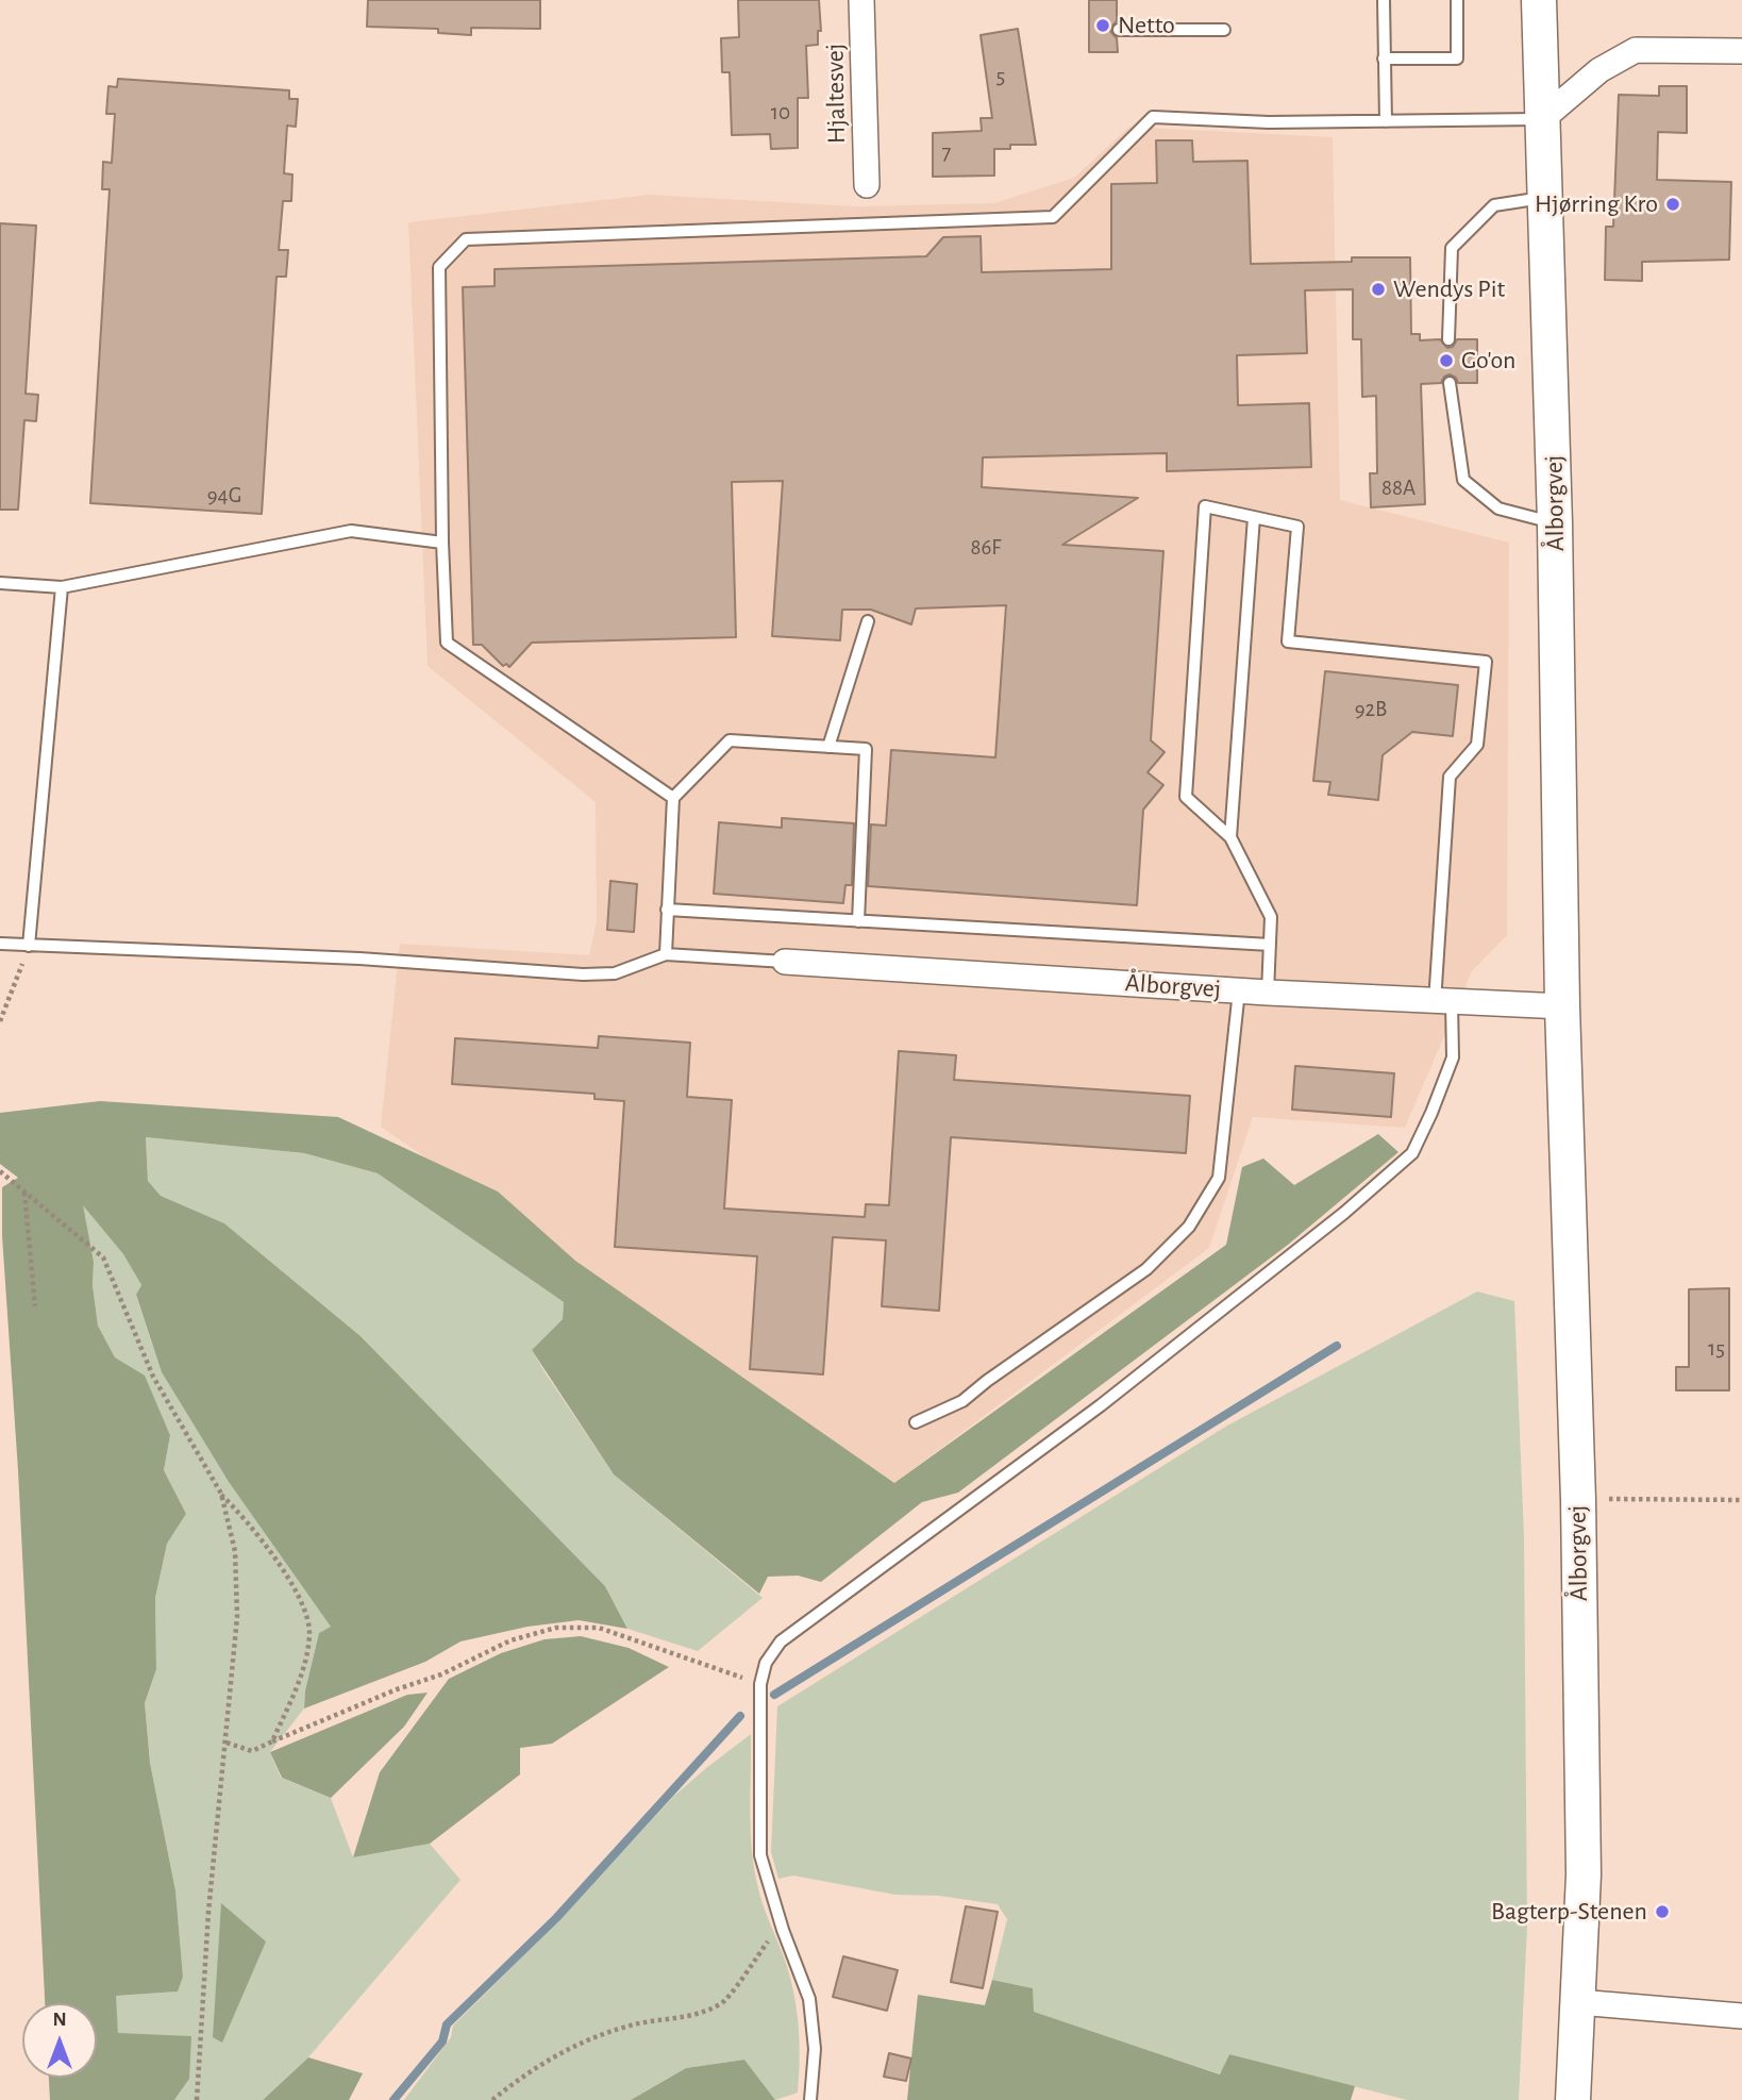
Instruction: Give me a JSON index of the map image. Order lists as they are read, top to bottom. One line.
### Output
{"streets":{"main road":["Ålborgvej"],"street":["Hjaltesvej"]},"places":["Netto","Hjørring Kro","Wendys Pit","Go'on","Bagterp-Stenen"],"house_numbers":["5","10","7","88A","94G","86F","92B","15"],"north":"top"}
